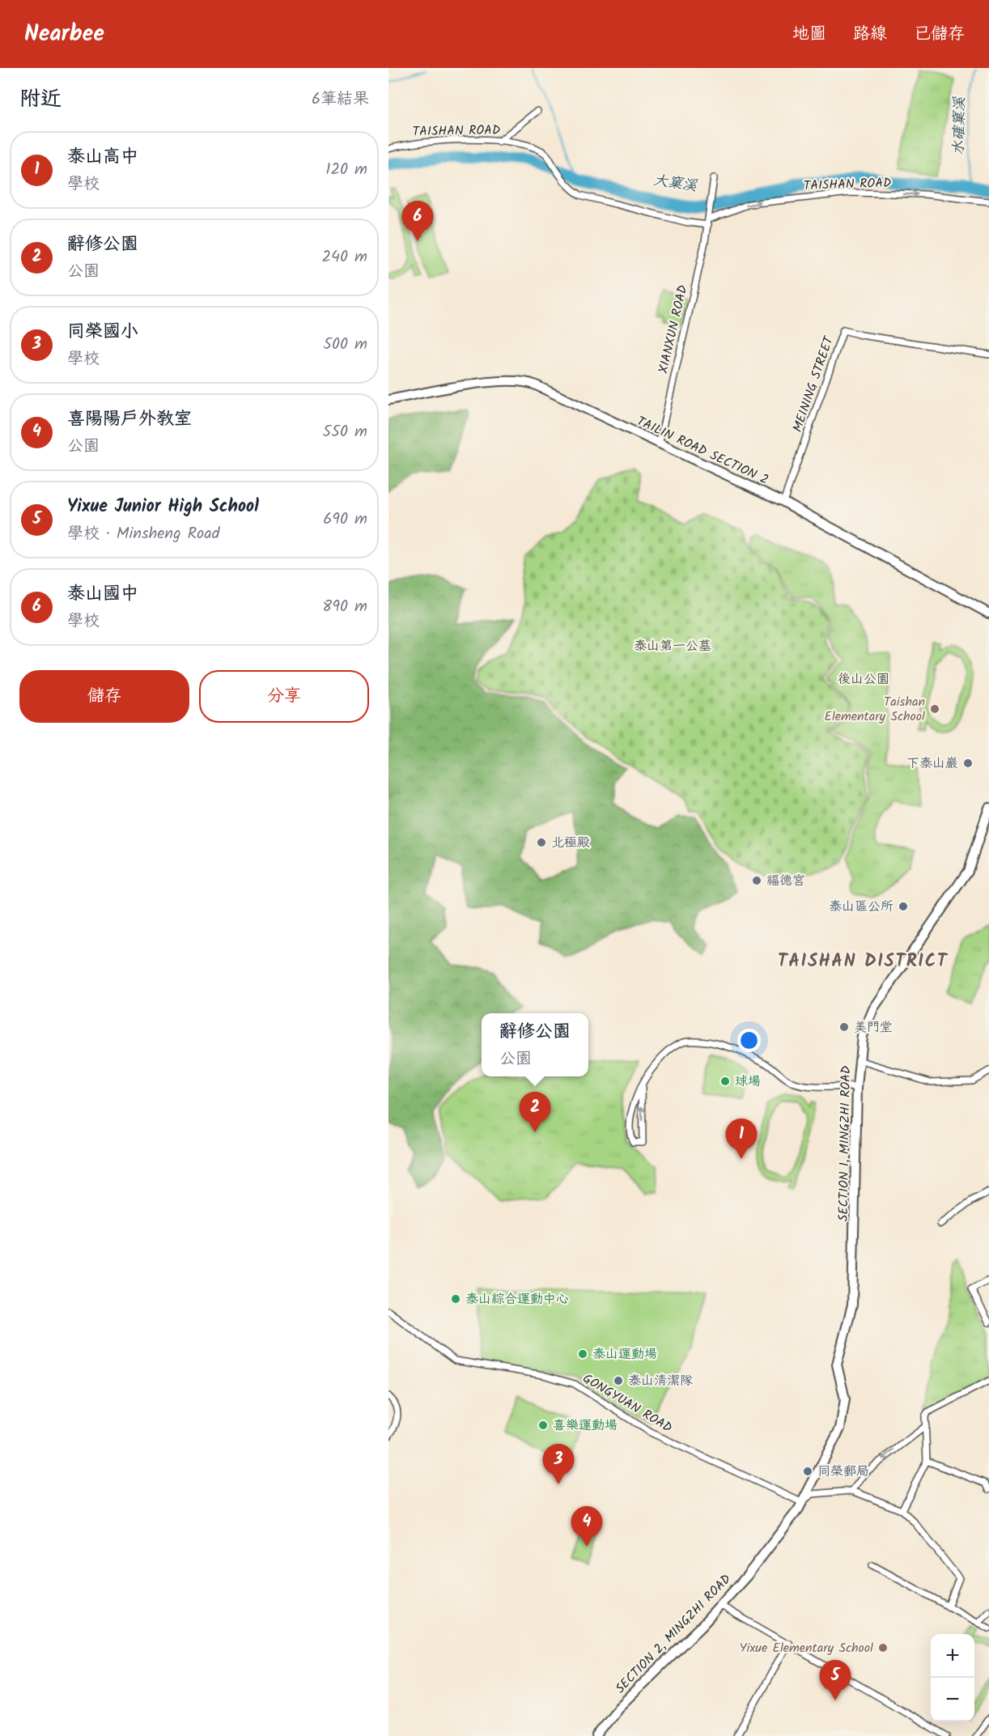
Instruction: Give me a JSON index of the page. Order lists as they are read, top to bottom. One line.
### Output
{"streets":{"main road":["TAILIN ROAD SECTION 2","SECTION 1, MINGZHI ROAD","SECTION 2, MINGZHI ROAD"],"street":["TAISHAN ROAD","XIANXUN ROAD","MEINING STREET","GONGYUAN ROAD"]},"crossings":[["TAISHAN ROAD","XIANXUN ROAD"],["XIANXUN ROAD","TAILIN ROAD SECTION 2"],["MEINING STREET","TAILIN ROAD SECTION 2"],["SECTION 1, MINGZHI ROAD","GONGYUAN ROAD"],["SECTION 1, MINGZHI ROAD","SECTION 2, MINGZHI ROAD"],["GONGYUAN ROAD","SECTION 2, MINGZHI ROAD"]],"one_way":["TAISHAN ROAD"],"districts":["TAISHAN DISTRICT"],"water":["水確窠溪","大窠溪"],"parks":["泰山第一公墓","後山公園"],"places":["Taishan Elementary School","下泰山巖","北極殿","福德宮","泰山區公所","美門堂","球場","泰山綜合運動中心","泰山運動場","泰山清潔隊","喜樂運動場","同榮郵局","Yixue Elementary School"],"page":{"header":"Nearbee","nav":["地圖","路線","已儲存"],"heading":["附近","6筆結果"],"list":[{"mark":"1","name":"泰山高中","note":"學校","value":"120 m"},{"mark":"2","name":"辭修公園","note":"公園","value":"240 m"},{"mark":"3","name":"同榮國小","note":"學校","value":"500 m"},{"mark":"4","name":"喜陽陽戶外教室","note":"公園","value":"550 m"},{"mark":"5","name":"Yixue Junior High School","note":"學校 · Minsheng Road","value":"690 m"},{"mark":"6","name":"泰山國中","note":"學校","value":"890 m"}],"pins":["6","2","1","3","4","5"],"buttons":["儲存","分享"],"popup":["辭修公園","公園"],"map_buttons":["+","−"]}}
